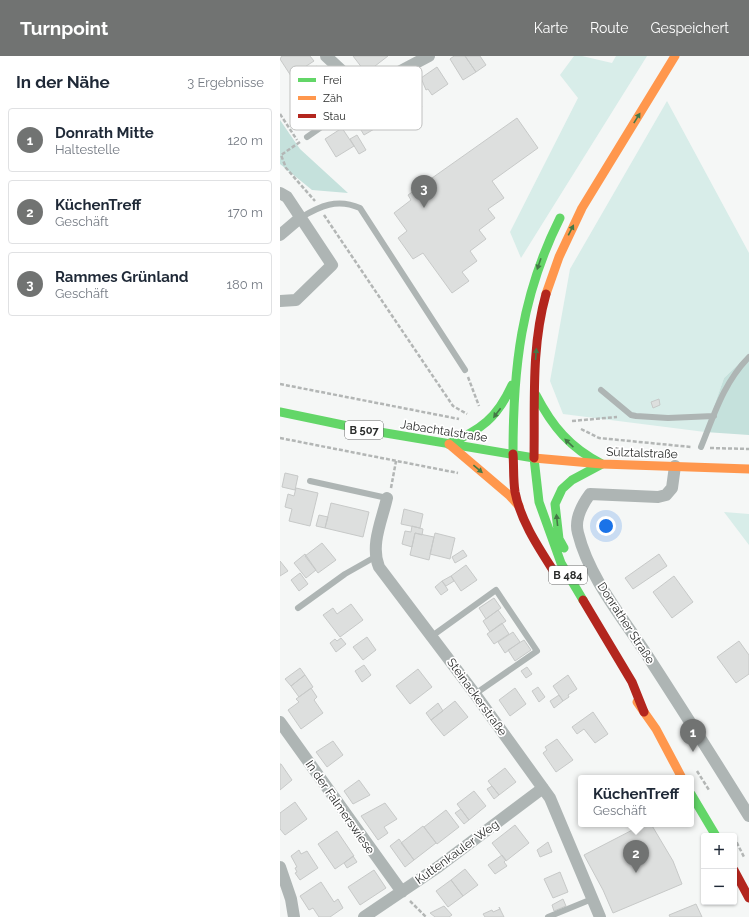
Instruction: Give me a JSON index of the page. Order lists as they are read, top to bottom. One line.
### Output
{"streets":{"main road":["B 507","Jabachtalstraße","Sülztalstraße","B 484"],"street":["Donrather Straße","Steinackerstraße","In der Falmerswiese","Kuttenkauler Weg"]},"crossings":[["Jabachtalstraße","Sülztalstraße"],["Jabachtalstraße","B 484"],["Sülztalstraße","B 484"],["Sülztalstraße","Donrather Straße"],["Steinackerstraße","Kuttenkauler Weg"],["In der Falmerswiese","Kuttenkauler Weg"]],"legend":["Frei","Zäh","Stau"],"page":{"header":"Turnpoint","nav":["Karte","Route","Gespeichert"],"heading":["In der Nähe","3 Ergebnisse"],"list":[{"mark":"1","name":"Donrath Mitte","note":"Haltestelle","value":"120 m"},{"mark":"2","name":"KüchenTreff","note":"Geschäft","value":"170 m"},{"mark":"3","name":"Rammes Grünland","note":"Geschäft","value":"180 m"}],"pins":["3","1","2"],"popup":["KüchenTreff","Geschäft"],"map_buttons":["+","−"]}}
